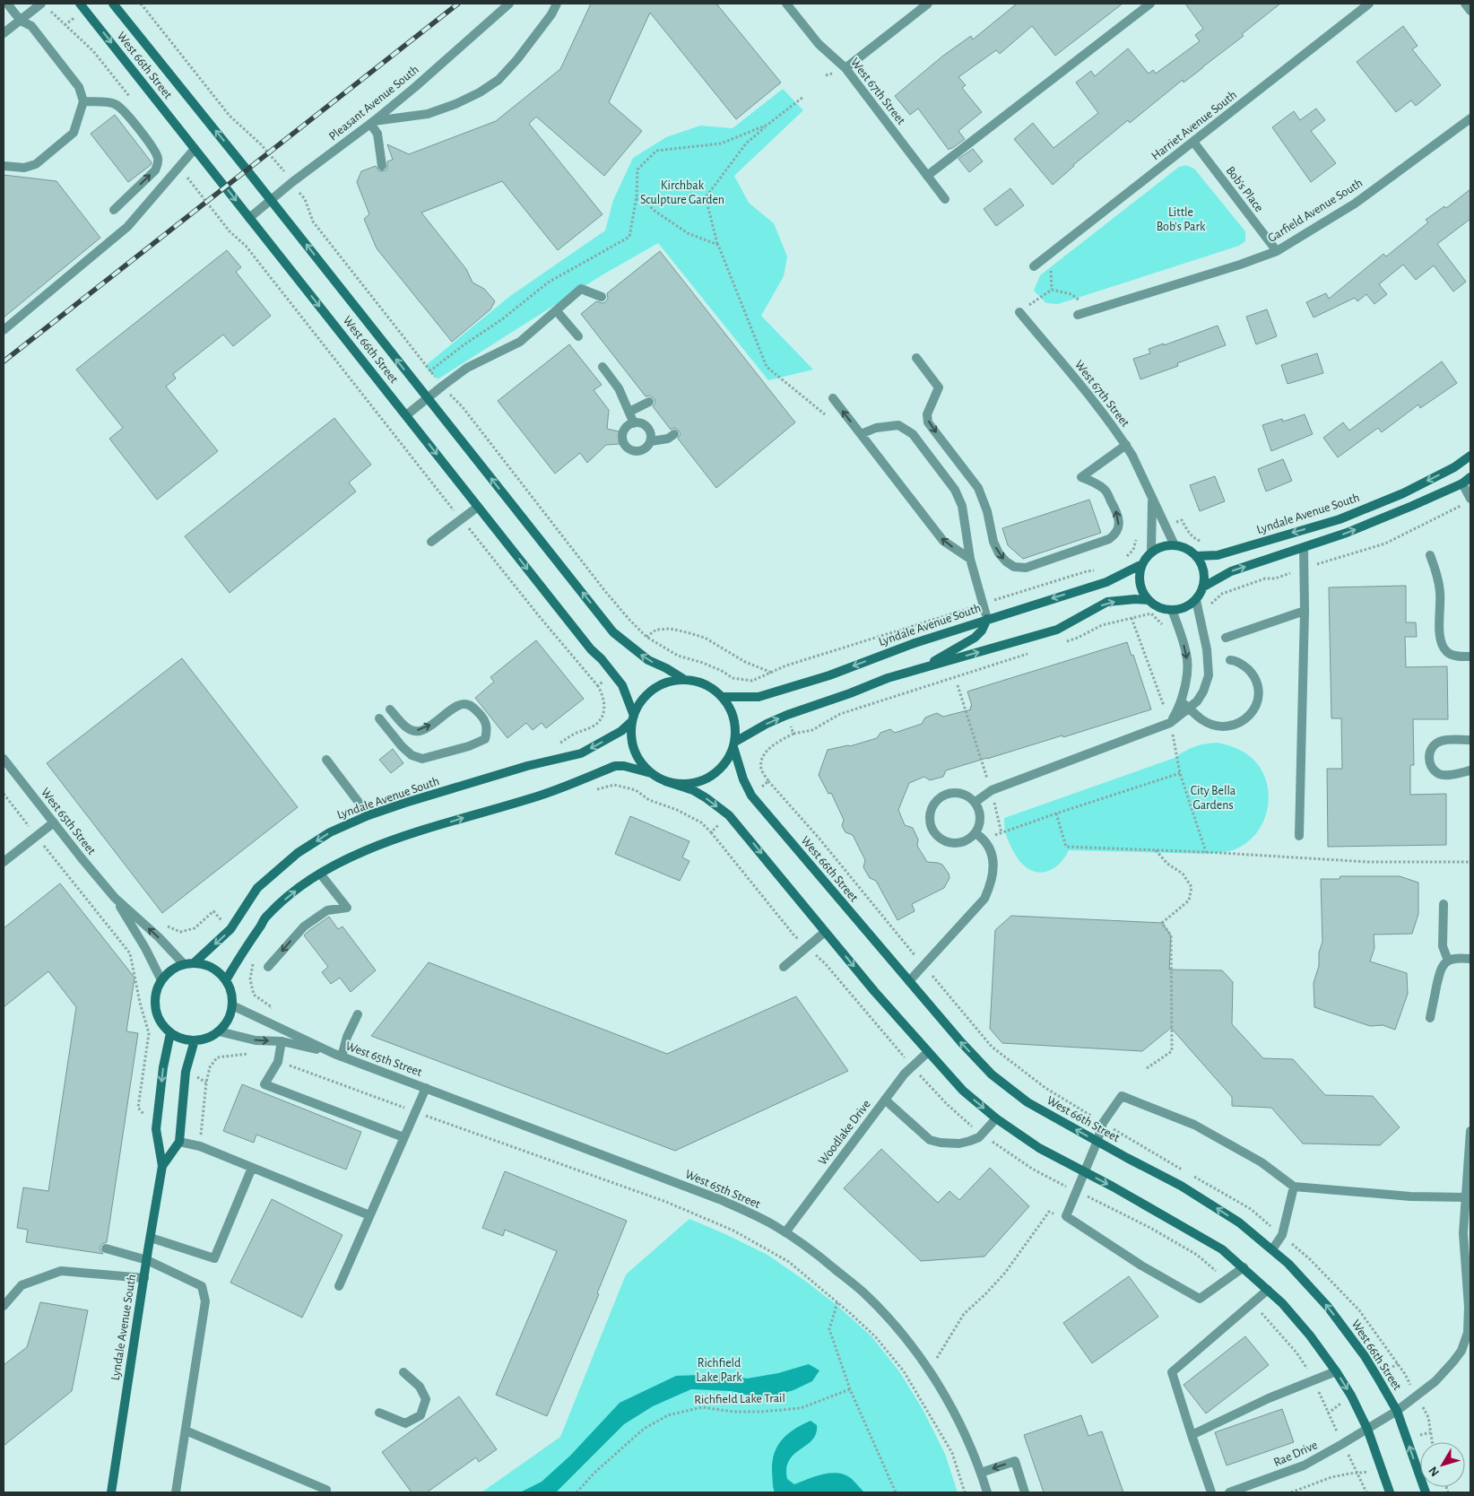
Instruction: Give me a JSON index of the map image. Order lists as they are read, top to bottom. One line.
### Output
{"streets":{"main road":["West 66th Street","Lyndale Avenue South"],"street":["West 67th Street","Pleasant Avenue South","Harriet Avenue South","Bob's Place","Garfield Avenue South","West 65th Street","Woodlake Drive","Rae Drive"],"path":["Richfield Lake Trail"]},"crossings":[["West 66th Street","Pleasant Avenue South"],["West 66th Street","Lyndale Avenue South"],["West 66th Street","Rae Drive"],["West 67th Street","Lyndale Avenue South"],["Harriet Avenue South","Bob's Place"],["Bob's Place","Garfield Avenue South"],["Lyndale Avenue South","West 65th Street"],["West 65th Street","Woodlake Drive"]],"parks":["Kirchbak Sculpture Garden","Little Bob's Park","City Bella Gardens","Richfield Lake Park"],"north":"bottom left"}
